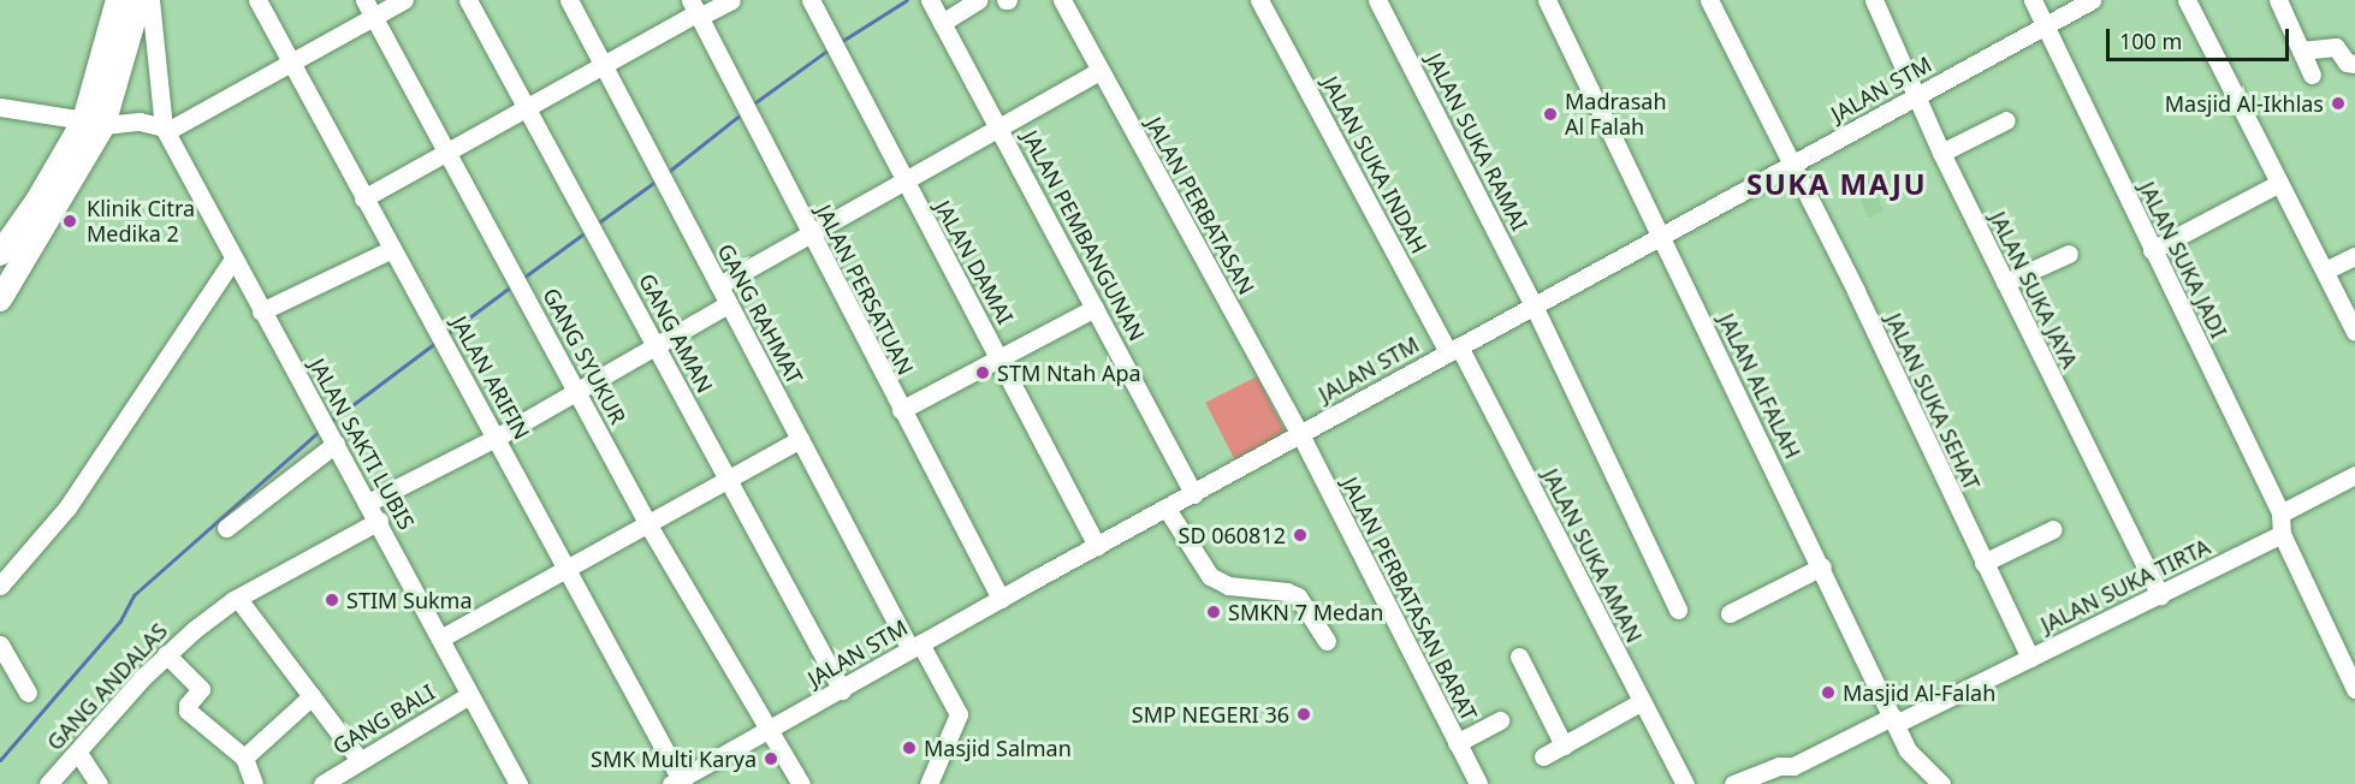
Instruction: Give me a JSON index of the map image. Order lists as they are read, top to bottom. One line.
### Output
{"streets":{"street":["JALAN STM","JALAN SUKA RAMAI","JALAN SUKA INDAH","JALAN PERBATASAN","JALAN PEMBANGUNAN","JALAN SUKA JADI","JALAN DAMAI","JALAN PERSATUAN","JALAN SUKA JAYA","GANG RAHMAT","GANG AMAN","GANG SYUKUR","JALAN ARIFIN","JALAN ALFALAH","JALAN SUKA SEHAT","JALAN SAKTI LUBIS","JALAN SUKA AMAN","JALAN SUKA TIRTA","JALAN PERBATASAN BARAT","GANG ANDALAS","GANG BALI"]},"crossings":[["JALAN STM","JALAN SUKA RAMAI"],["JALAN STM","JALAN SUKA INDAH"],["JALAN STM","JALAN PERBATASAN"],["JALAN STM","JALAN PEMBANGUNAN"],["JALAN STM","JALAN SUKA JADI"],["JALAN STM","JALAN DAMAI"],["JALAN STM","JALAN PERSATUAN"],["JALAN STM","JALAN SUKA JAYA"],["JALAN STM","GANG RAHMAT"],["JALAN STM","GANG AMAN"],["JALAN STM","GANG SYUKUR"],["JALAN STM","JALAN ARIFIN"],["JALAN STM","JALAN ALFALAH"],["JALAN STM","JALAN SUKA SEHAT"],["JALAN STM","JALAN SUKA AMAN"],["JALAN STM","JALAN PERBATASAN BARAT"],["JALAN SUKA INDAH","JALAN SUKA AMAN"],["JALAN PERBATASAN","JALAN PERBATASAN BARAT"],["JALAN SUKA JAYA","JALAN SUKA TIRTA"],["JALAN ALFALAH","JALAN SUKA TIRTA"],["JALAN SUKA SEHAT","JALAN SUKA TIRTA"],["JALAN SAKTI LUBIS","GANG ANDALAS"],["JALAN SAKTI LUBIS","GANG BALI"]],"districts":["SUKA MAJU"],"places":["Masjid Al-Ikhlas","Madrasah Al Falah","Klinik Citra Medika 2","STM Ntah Apa","SD 060812","STIM Sukma","SMKN 7 Medan","Masjid Al-Falah","SMP NEGERI 36","Masjid Salman","SMK Multi Karya"],"scale_bar":"100 m"}
